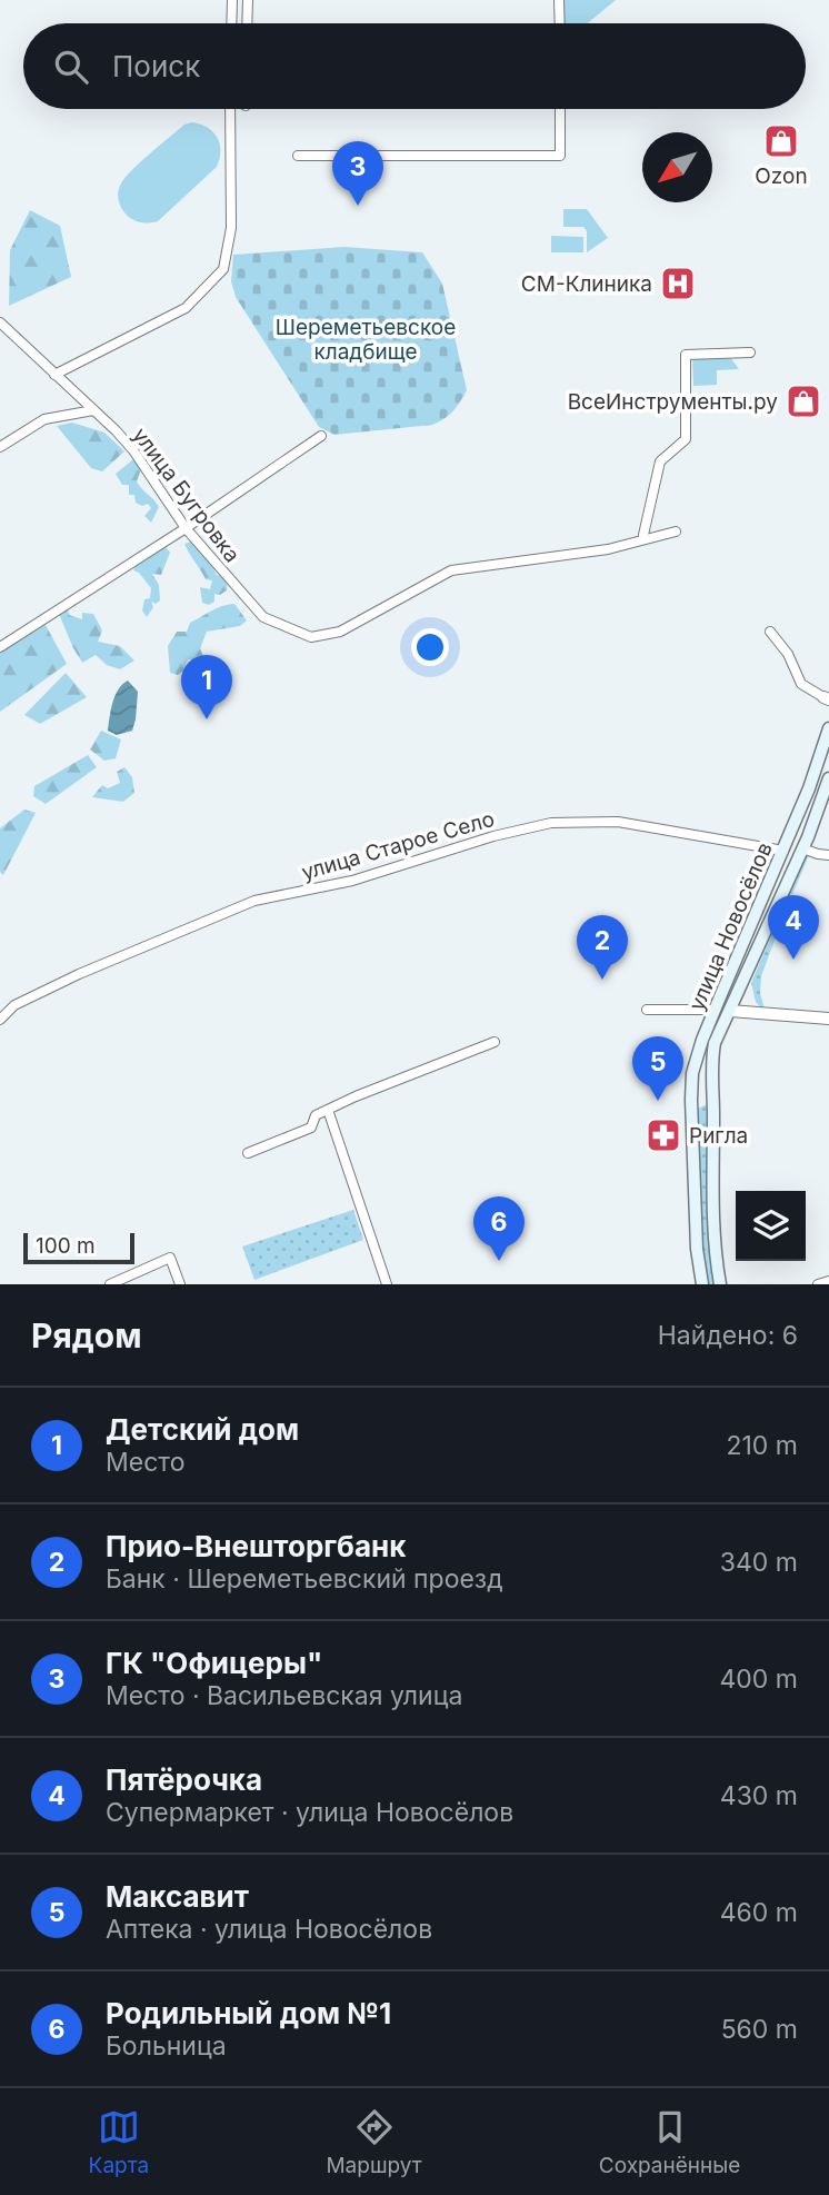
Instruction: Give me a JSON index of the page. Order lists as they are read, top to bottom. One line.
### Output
{"streets":{"main road":["улица Новосёлов"],"street":["улица Бугровка","улица Старое Село"]},"crossings":[["улица Старое Село","улица Новосёлов"]],"parks":["Шереметьевское кладбище"],"places":{"shop":["Ozon","ВсеИнструменты.ру"],"hospital":["СМ-Клиника"],"pharmacy":["Ригла"]},"scale_bar":"100 m","north":"bottom left","page":{"search":"Поиск","pins":["3","1","4","2","5","6"],"scale":"100 m","heading":["Рядом","Найдено: 6"],"list":[{"mark":"1","name":"Детский дом","note":"Место","value":"210 m"},{"mark":"2","name":"Прио-Внешторгбанк","note":"Банк · Шереметьевский проезд","value":"340 m"},{"mark":"3","name":"ГК \"Офицеры\"","note":"Место · Васильевская улица","value":"400 m"},{"mark":"4","name":"Пятёрочка","note":"Супермаркет · улица Новосёлов","value":"430 m"},{"mark":"5","name":"Максавит","note":"Аптека · улица Новосёлов","value":"460 m"},{"mark":"6","name":"Родильный дом №1","note":"Больница","value":"560 m"}],"nav":["Карта","Маршрут","Сохранённые"]}}
